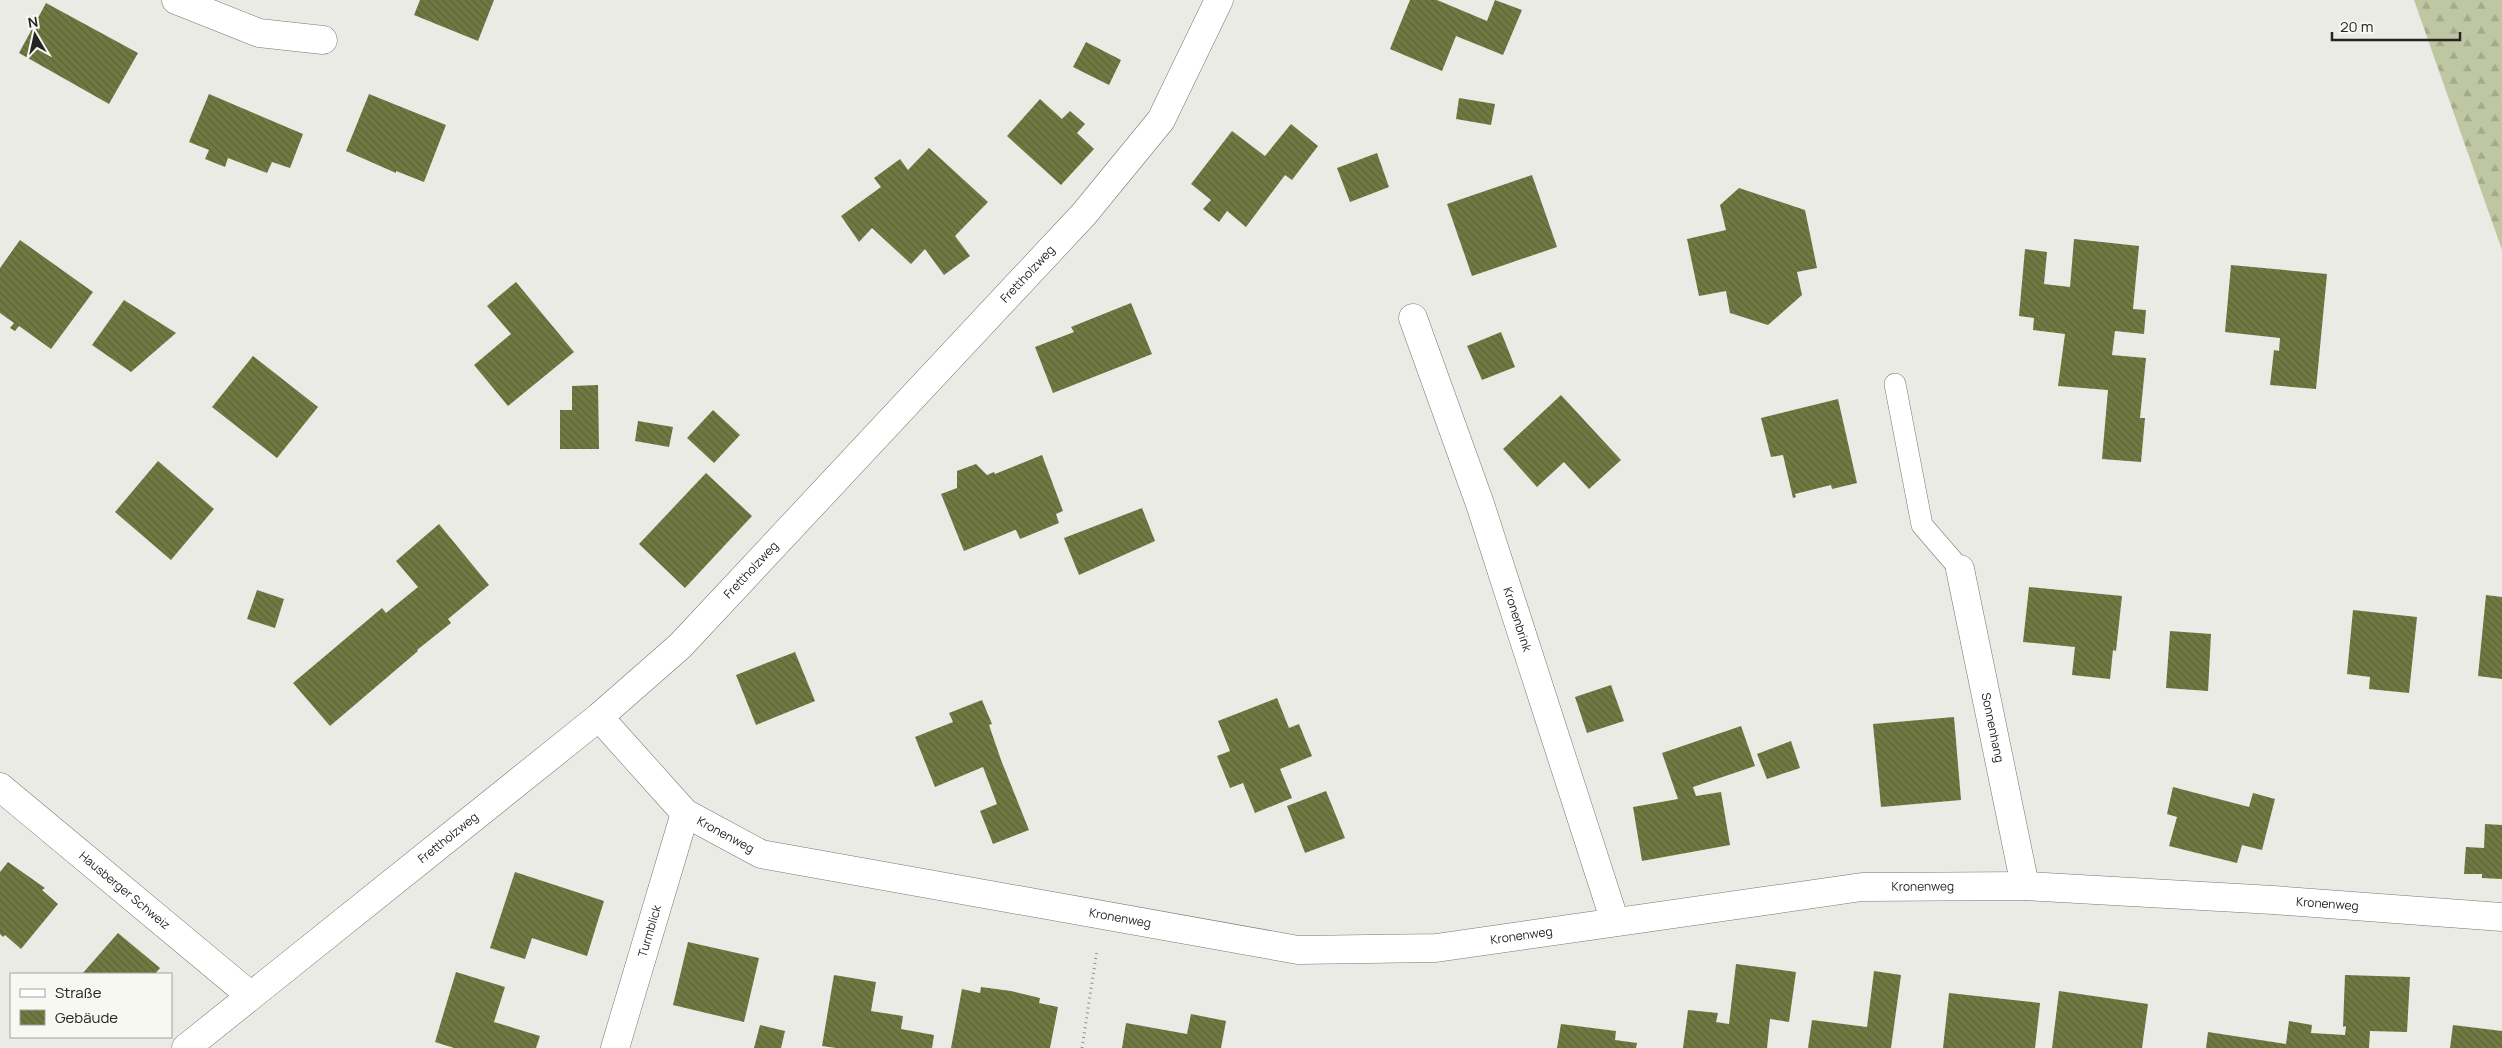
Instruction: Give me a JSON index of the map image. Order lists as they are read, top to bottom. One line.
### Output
{"streets":{"street":["Frettholzweg","Kronenbrink","Sonnenhang","Kronenweg","Hausberger Schweiz","Turmblick"]},"crossings":[["Frettholzweg","Kronenweg"],["Frettholzweg","Hausberger Schweiz"],["Kronenbrink","Kronenweg"],["Sonnenhang","Kronenweg"],["Kronenweg","Turmblick"]],"legend":["Straße","Gebäude"],"scale_bar":"20 m","north":"top"}
